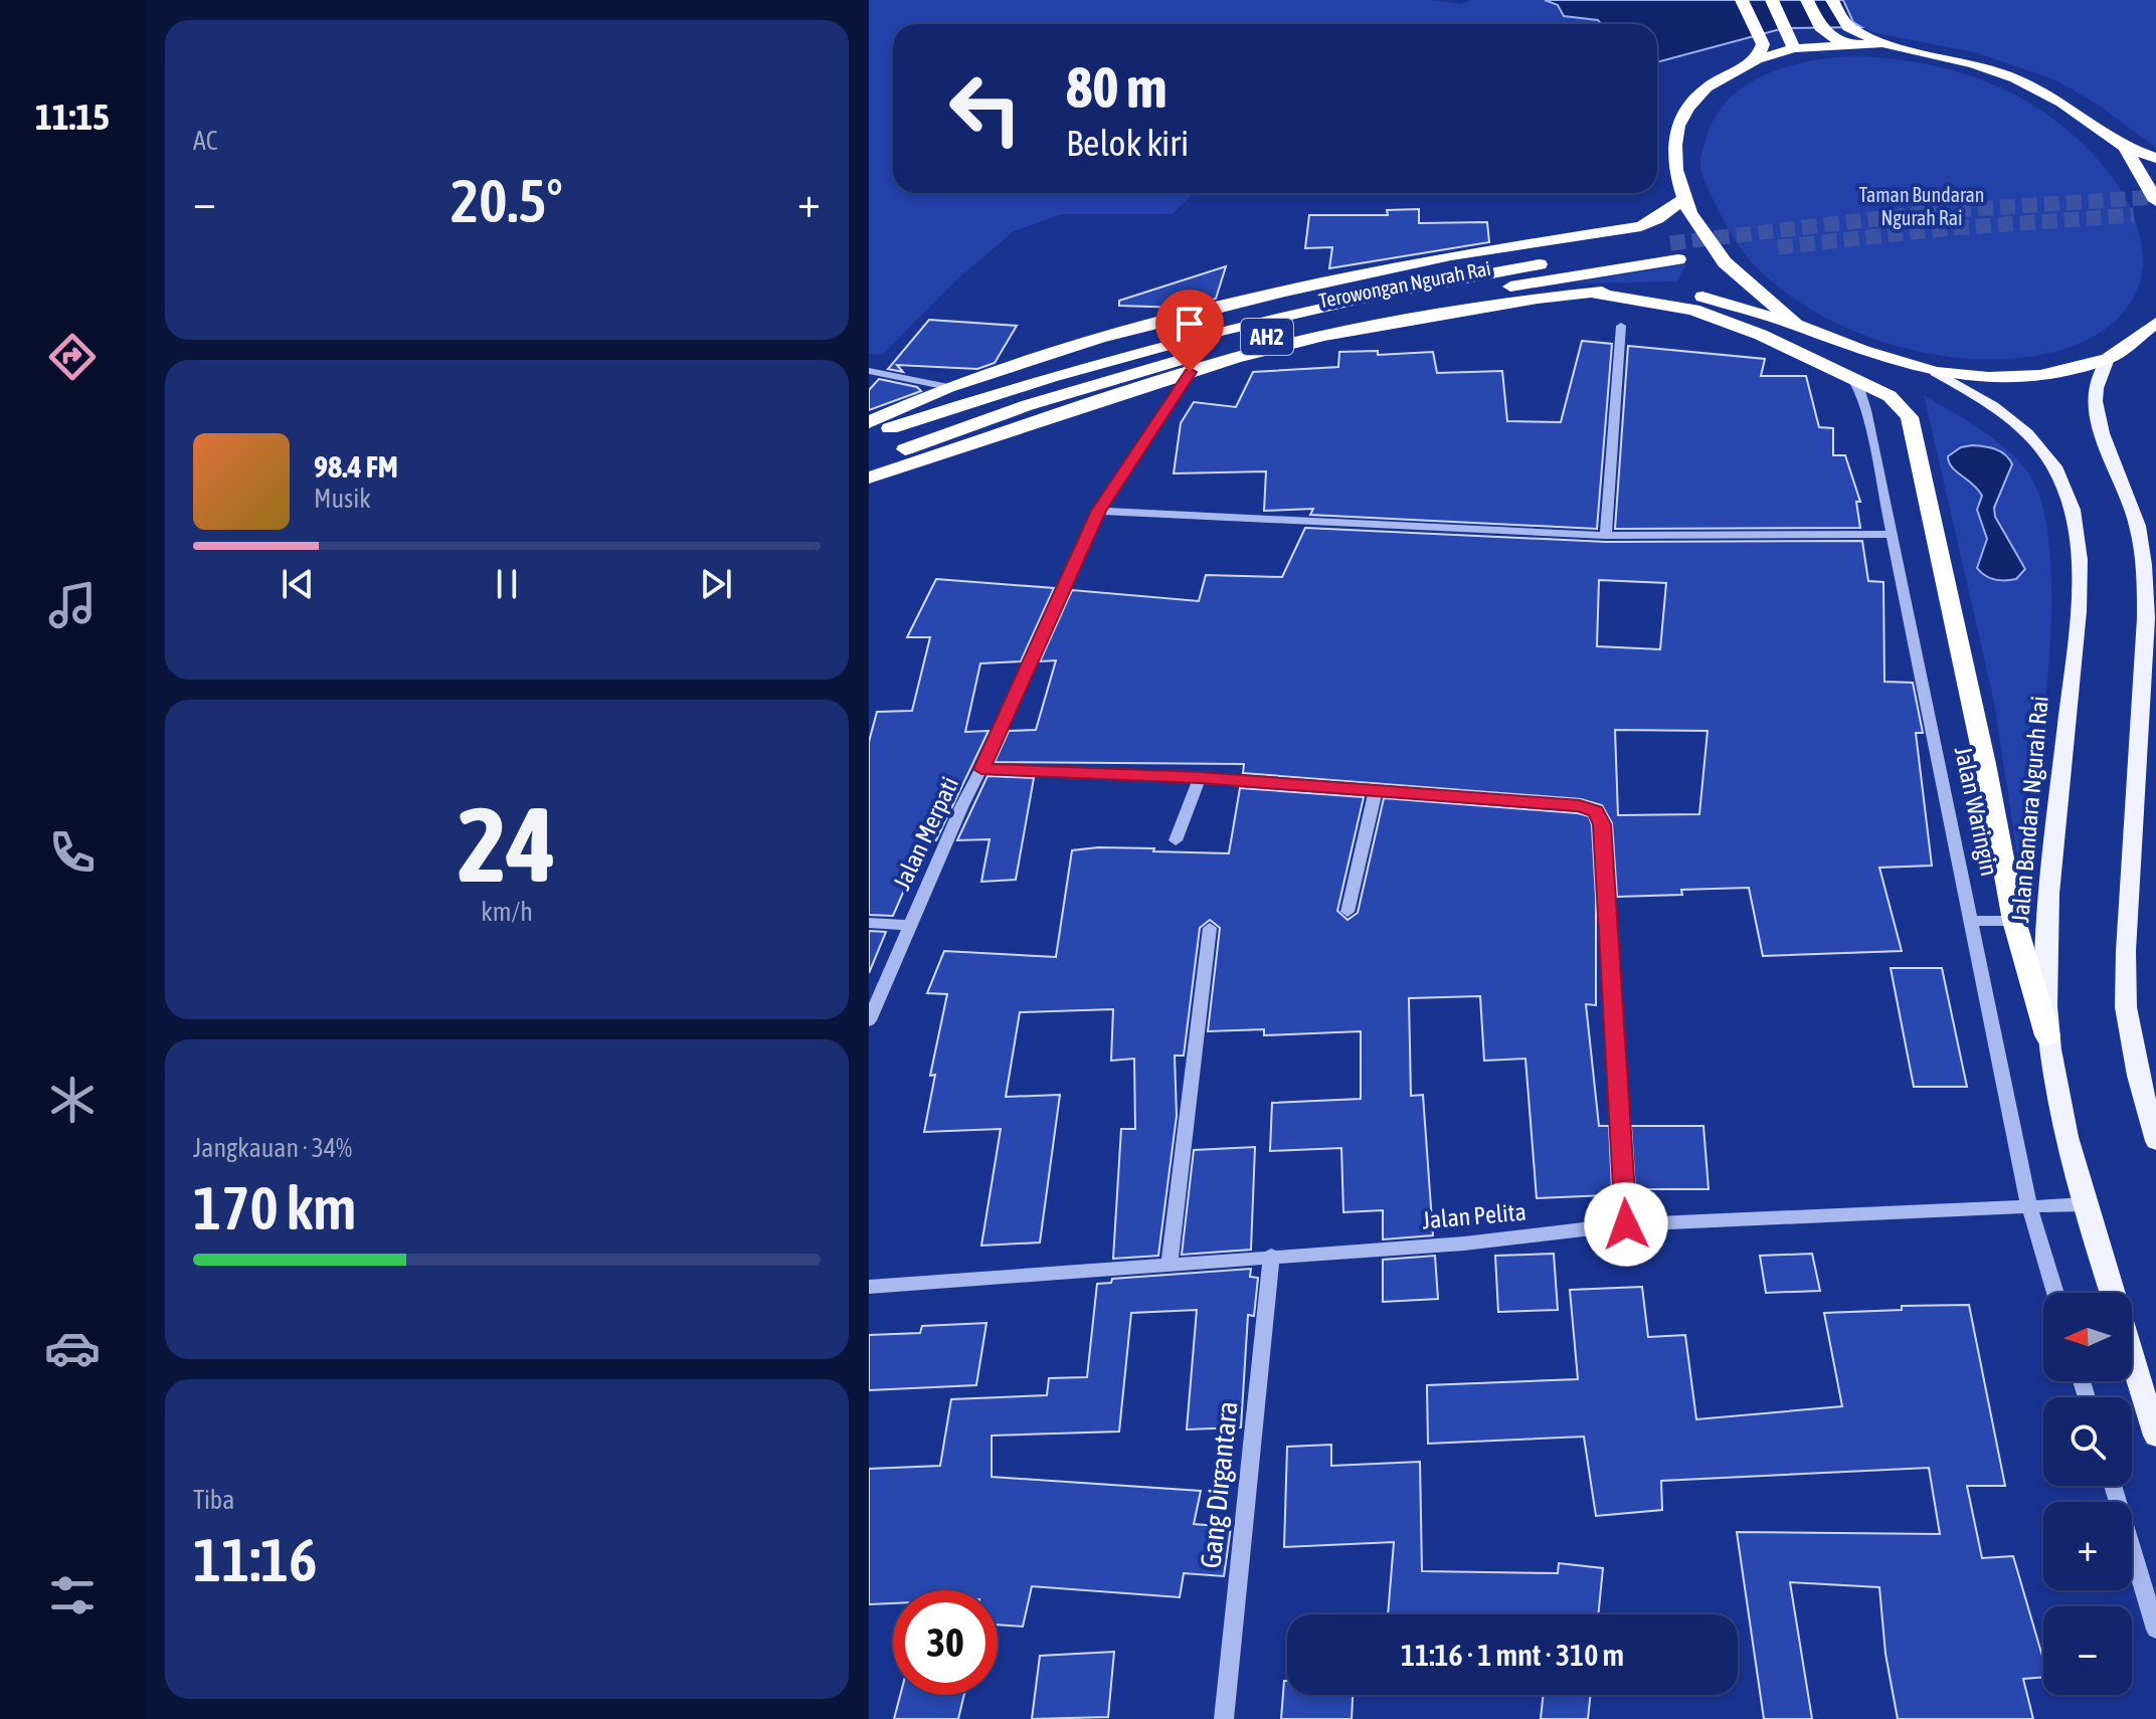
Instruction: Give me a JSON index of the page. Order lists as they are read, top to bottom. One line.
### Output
{"streets":{"highway":["Terowongan Ngurah Rai","AH2"],"main road":["Jalan Bandara Ngurah Rai"],"street":["Jalan Waringin","Jalan Merpati","Jalan Pelita","Gang Dirgantara"]},"crossings":[["Jalan Bandara Ngurah Rai","Jalan Pelita"],["Jalan Waringin","Jalan Pelita"],["Jalan Pelita","Gang Dirgantara"]],"parks":["Taman Bundaran Ngurah Rai"],"north":"left","page":{"tabs":"11:15","tile":["AC",["24","km/h"],["Jangkauan · 34%","170 km"],["Tiba","11:16"]],"turn":["80 m","Belok kiri"],"heat":["−","20.5°","+"],"song":["98.4 FM","Musik"],"map_buttons":["+","−"],"limit":"30","trip":"11:16 · 1 mnt · 310 m"}}
